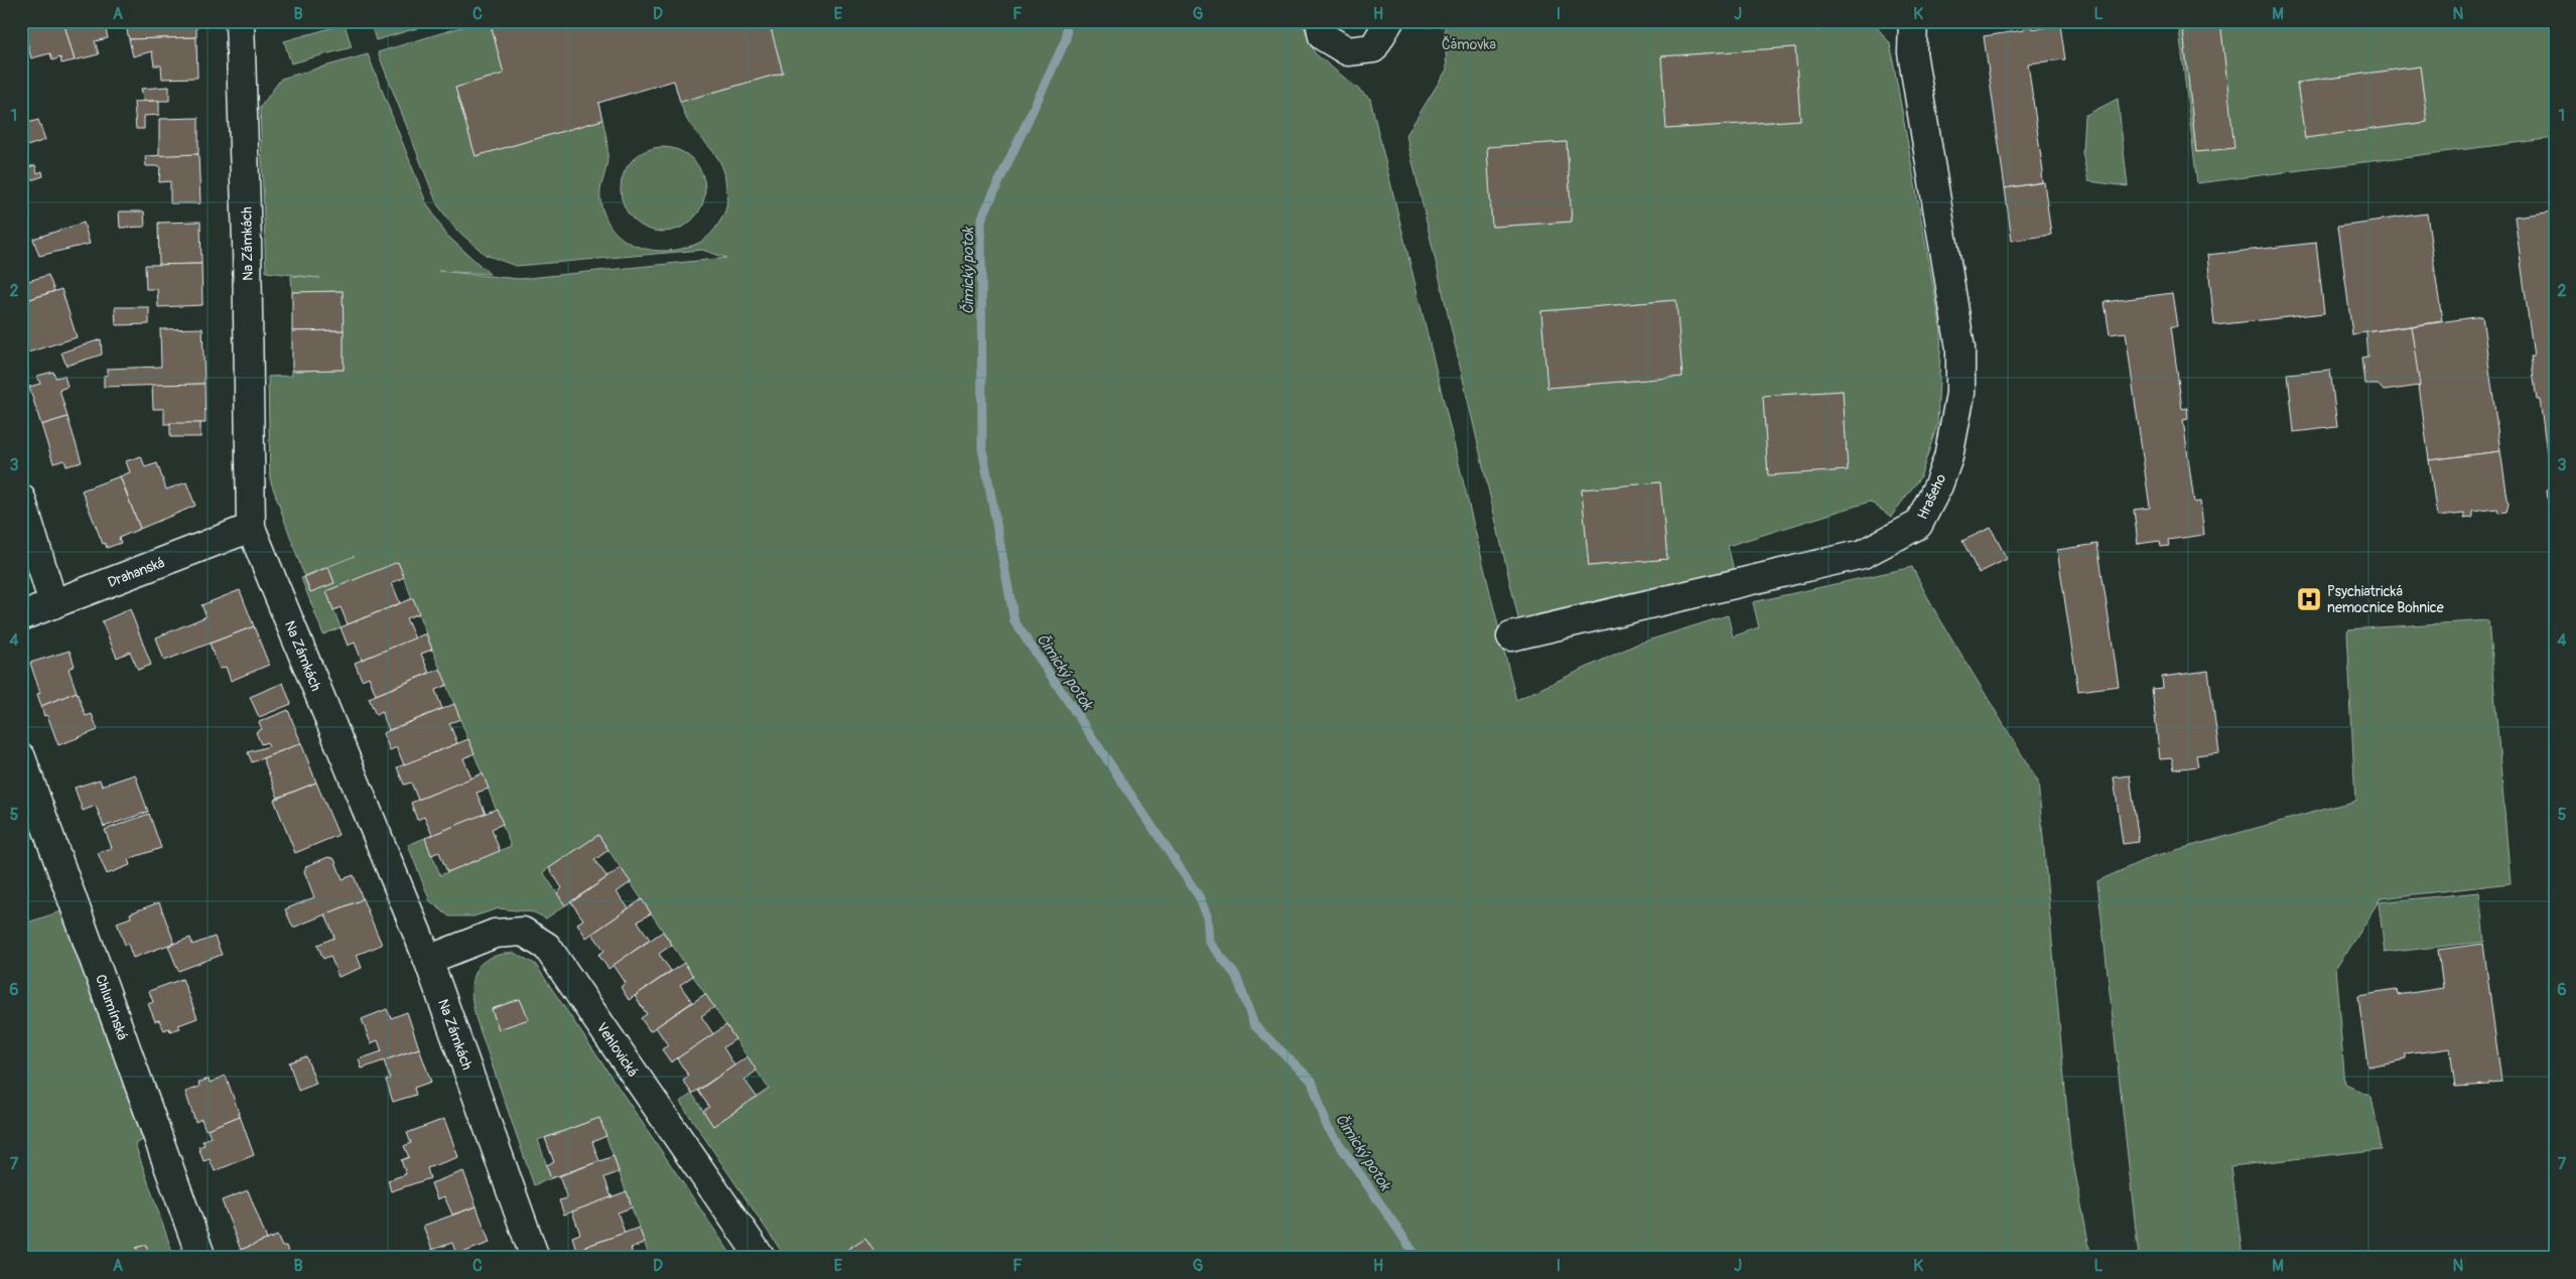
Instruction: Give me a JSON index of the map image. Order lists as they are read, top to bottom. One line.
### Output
{"streets":{"street":["Na Zámkách","Hrašeho","Drahanská","Chlumínská","Vehlovická"]},"crossings":[["Na Zámkách","Drahanská"],["Na Zámkách","Vehlovická"]],"water":["Čimický potok"],"parks":["Čámovka"],"places":{"hospital":["Psychiatrická nemocnice Bohnice"]},"grid":{"columns":["A","B","C","D","E","F","G","H","I","J","K","L","M","N"],"rows":["1","2","3","4","5","6","7"]}}
